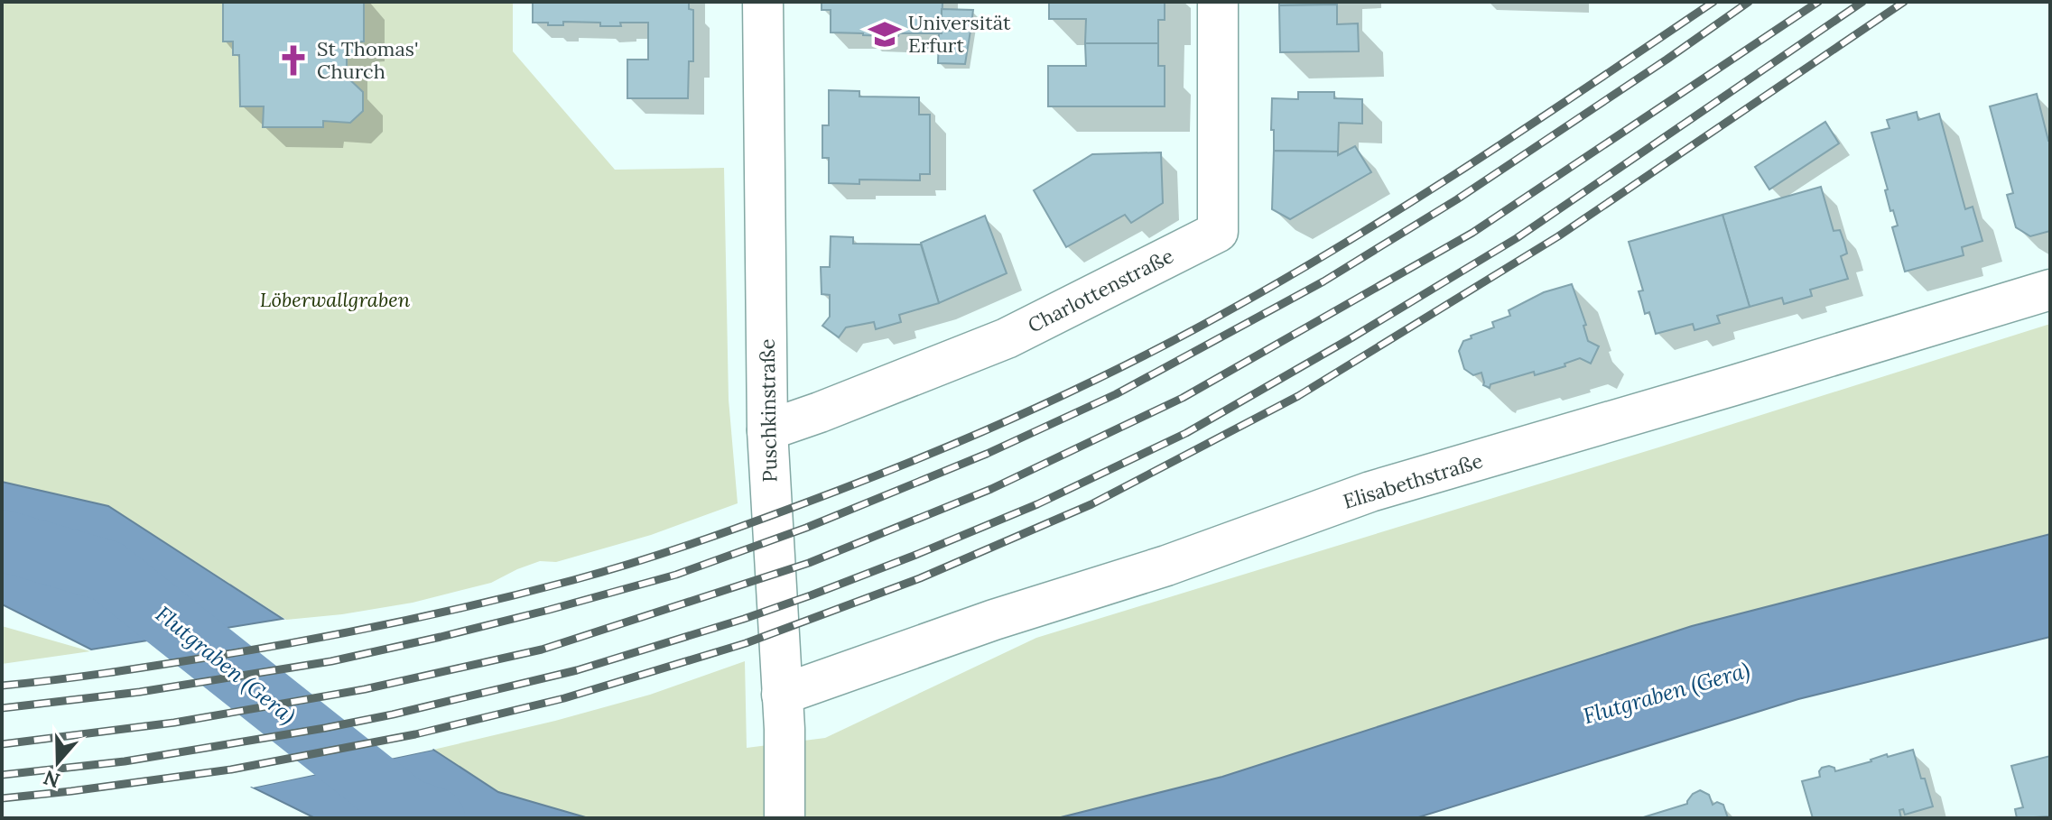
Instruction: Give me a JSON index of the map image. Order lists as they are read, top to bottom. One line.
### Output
{"streets":{"street":["Charlottenstraße","Puschkinstraße","Elisabethstraße"]},"crossings":[["Charlottenstraße","Puschkinstraße"],["Puschkinstraße","Elisabethstraße"]],"water":["Flutgraben (Gera)"],"parks":["Löberwallgraben"],"places":{"school or university":["Universität Erfurt"],"church":["St Thomas' Church"]},"north":"bottom"}
